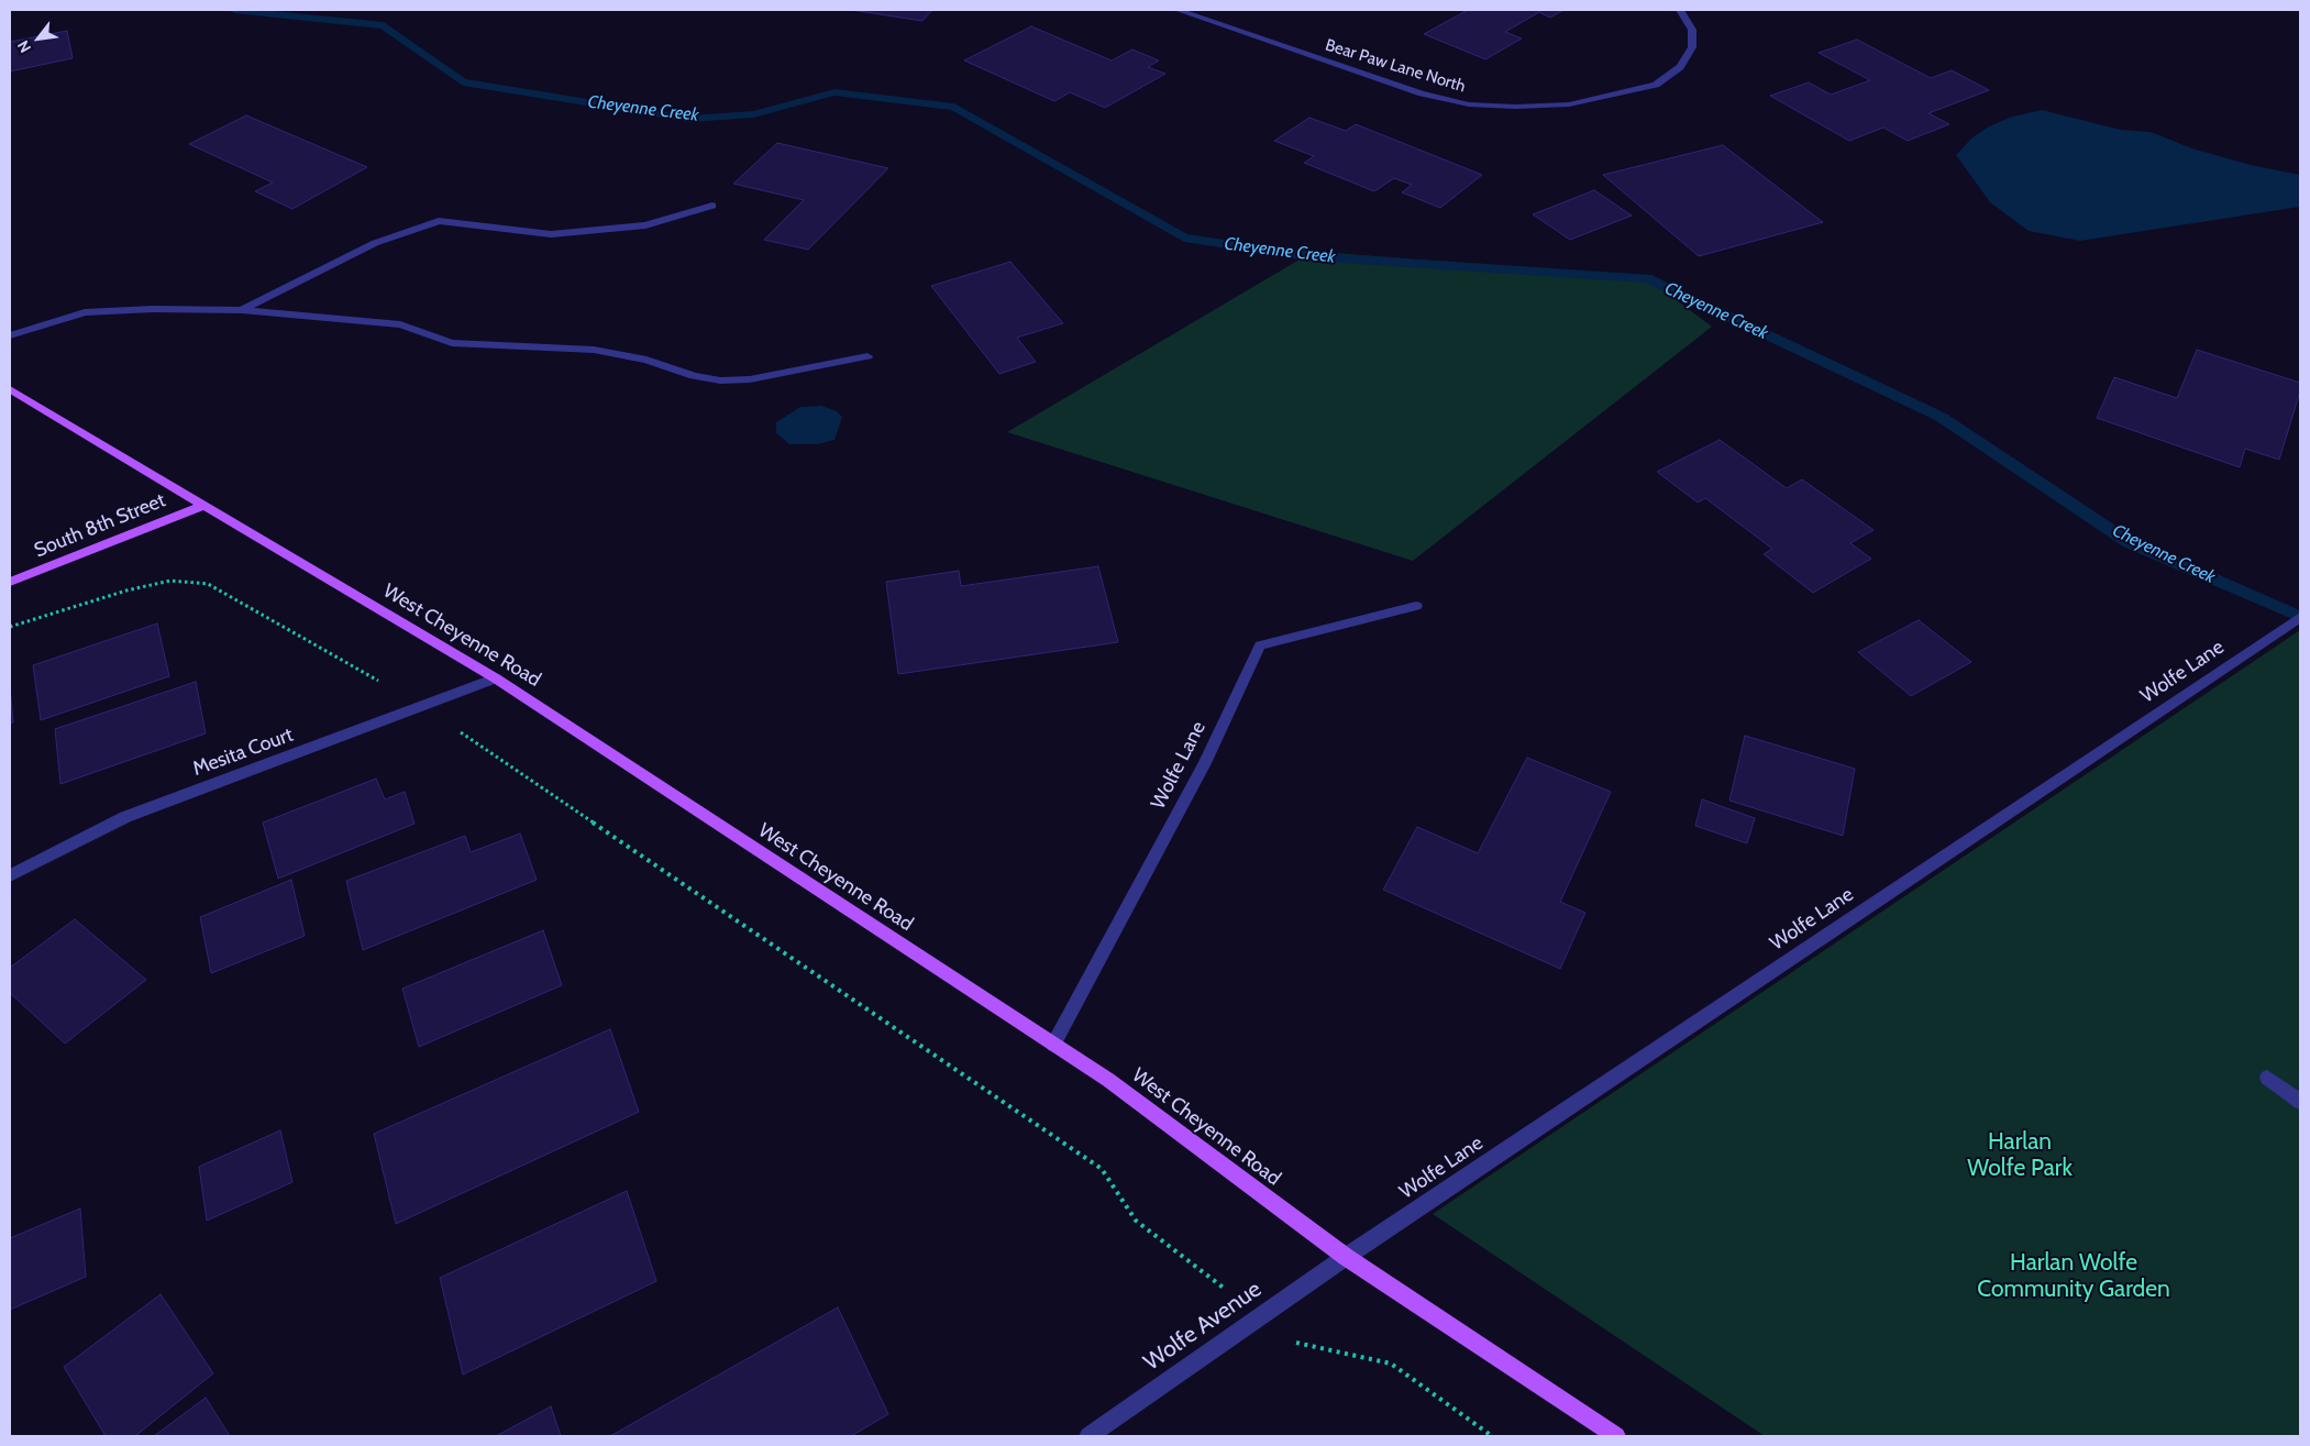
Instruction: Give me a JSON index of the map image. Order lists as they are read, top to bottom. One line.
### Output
{"streets":{"main road":["South 8th Street","West Cheyenne Road"],"street":["Bear Paw Lane North","Wolfe Lane","Mesita Court","Wolfe Avenue"]},"crossings":[["South 8th Street","West Cheyenne Road"],["West Cheyenne Road","Wolfe Lane"],["West Cheyenne Road","Mesita Court"],["West Cheyenne Road","Wolfe Avenue"],["Wolfe Lane","Wolfe Avenue"]],"water":["Cheyenne Creek"],"parks":["Harlan Wolfe Park","Harlan Wolfe Community Garden"],"north":"bottom left"}
